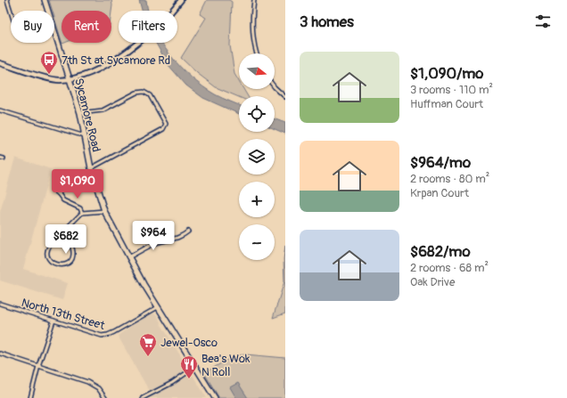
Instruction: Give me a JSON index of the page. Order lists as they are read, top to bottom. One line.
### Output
{"streets":{"main road":["Sycamore Road"],"street":["North 13th Street"]},"crossings":[["Sycamore Road","North 13th Street"]],"places":{"bus stop":["7th St at Sycamore Rd"],"supermarket":["Jewel-Osco"],"restaurant":["Bea's Wok N Roll"]},"north":"right","page":{"heading":"3 homes","chip":["Buy","Rent","Filters"],"list":[{"name":"$1,090/mo","note":"3 rooms · 110 m² · Huffman Court"},{"name":"$964/mo","note":"2 rooms · 80 m² · Krpan Court"},{"name":"$682/mo","note":"2 rooms · 68 m² · Oak Drive"}],"map_buttons":["+","−"],"price":["$1,090","$964","$682"]}}
